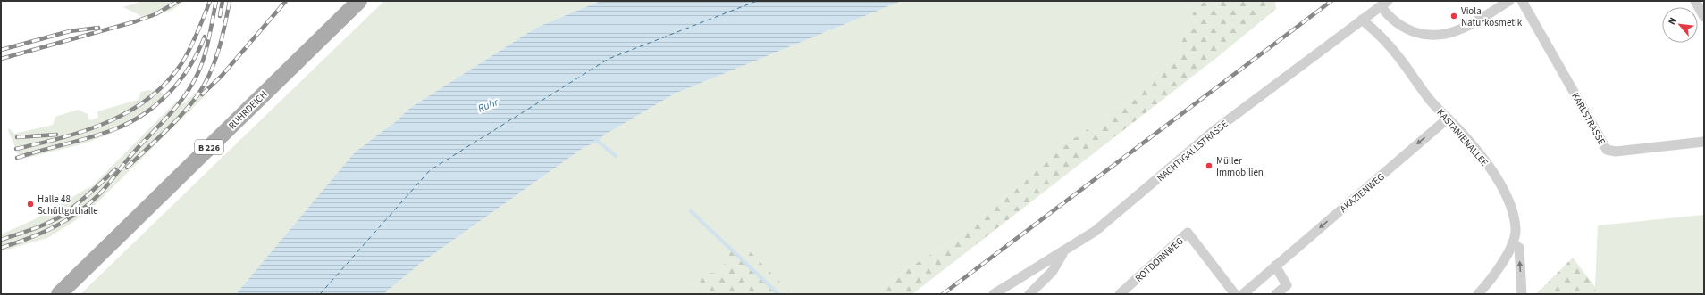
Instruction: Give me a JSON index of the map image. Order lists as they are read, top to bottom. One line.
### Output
{"streets":{"main road":["RUHRDEICH","B 226"],"street":["KARLSTRASSE","KASTANIENALLEE","NACHTIGALLSTRASSE","AKAZIENWEG","ROTDORNWEG"]},"crossings":[["KASTANIENALLEE","NACHTIGALLSTRASSE"],["KASTANIENALLEE","AKAZIENWEG"]],"one_way":["AKAZIENWEG"],"water":["Ruhr"],"places":["Viola Naturkosmetik","Müller Immobilien","Halle 48 Schüttguthalle"],"north":"top left"}
